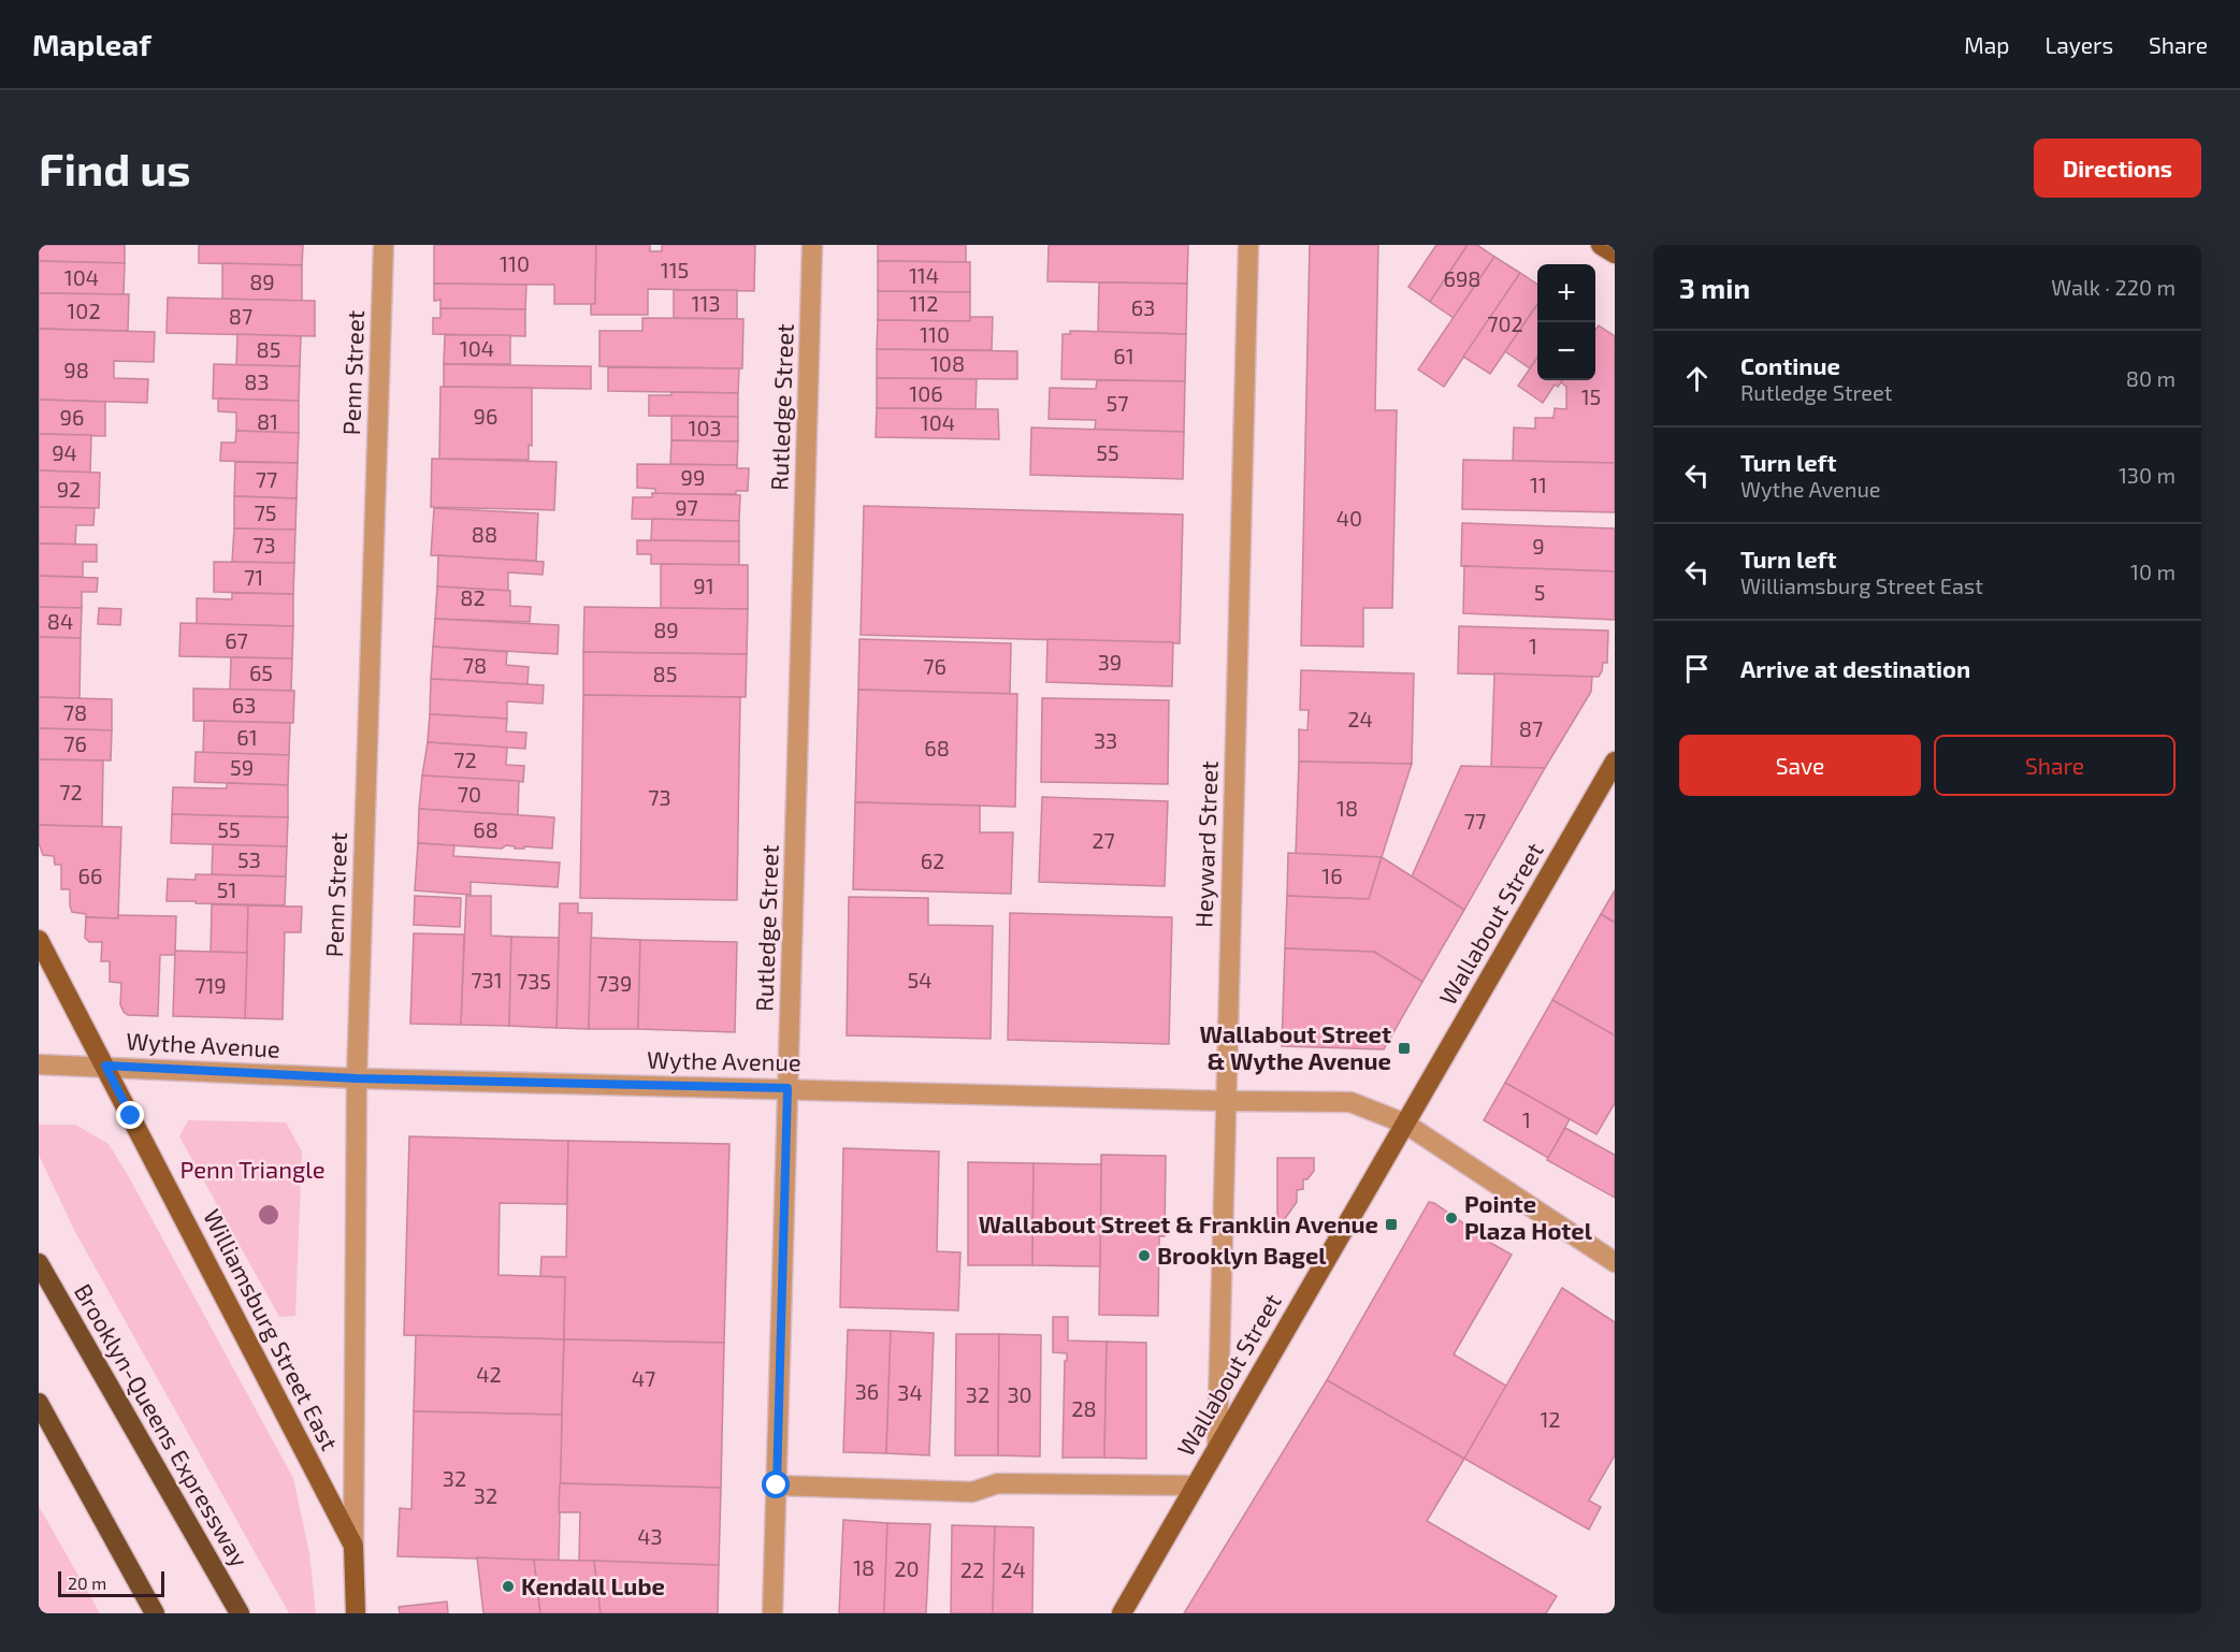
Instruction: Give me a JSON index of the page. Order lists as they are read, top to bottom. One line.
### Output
{"streets":{"highway":["Brooklyn-Queens Expressway"],"main road":["Wallabout Street","Williamsburg Street East"],"street":["Penn Street","Rutledge Street","Heyward Street","Wythe Avenue"]},"crossings":[["Penn Street","Wythe Avenue"],["Penn Street","Williamsburg Street East"],["Rutledge Street","Wythe Avenue"],["Heyward Street","Wallabout Street"],["Heyward Street","Wythe Avenue"],["Wallabout Street","Wythe Avenue"],["Wythe Avenue","Williamsburg Street East"]],"parks":["Penn Triangle"],"places":{"transit":["Wallabout Street & Wythe Avenue","Wallabout Street & Franklin Avenue"],"other":["Pointe Plaza Hotel","Brooklyn Bagel","Kendall Lube"]},"house_numbers":["110","115","114","104","698","89","113","112","63","102","87","702","110","104","85","61","108","98","83","106","15","57","96","96","81","104","103","94","55","99","77","11","92","97","75","40","88","73","9","71","91","5","82","84","89","67","1","39","78","76","65","85","63","78","24","87","61","33","76","68","72","59","72","70","73","18","77","55","68","27","53","62","66","16","51","731","54","735","739","719","1","42","47","36","34","32","30","28","12","32","32","43","18","20","22","24"],"scale_bar":"20 m","page":{"header":"Mapleaf","nav":["Map","Layers","Share"],"buttons":["Directions",["Save","Share"]],"title":"Find us","heading":["3 min","Walk · 220 m"],"map_buttons":["+","−"],"list":[["Continue","Rutledge Street","80 m"],["Turn left","Wythe Avenue","130 m"],["Turn left","Williamsburg Street East","10 m"],"Arrive at destination"],"scale":"20 m"}}
